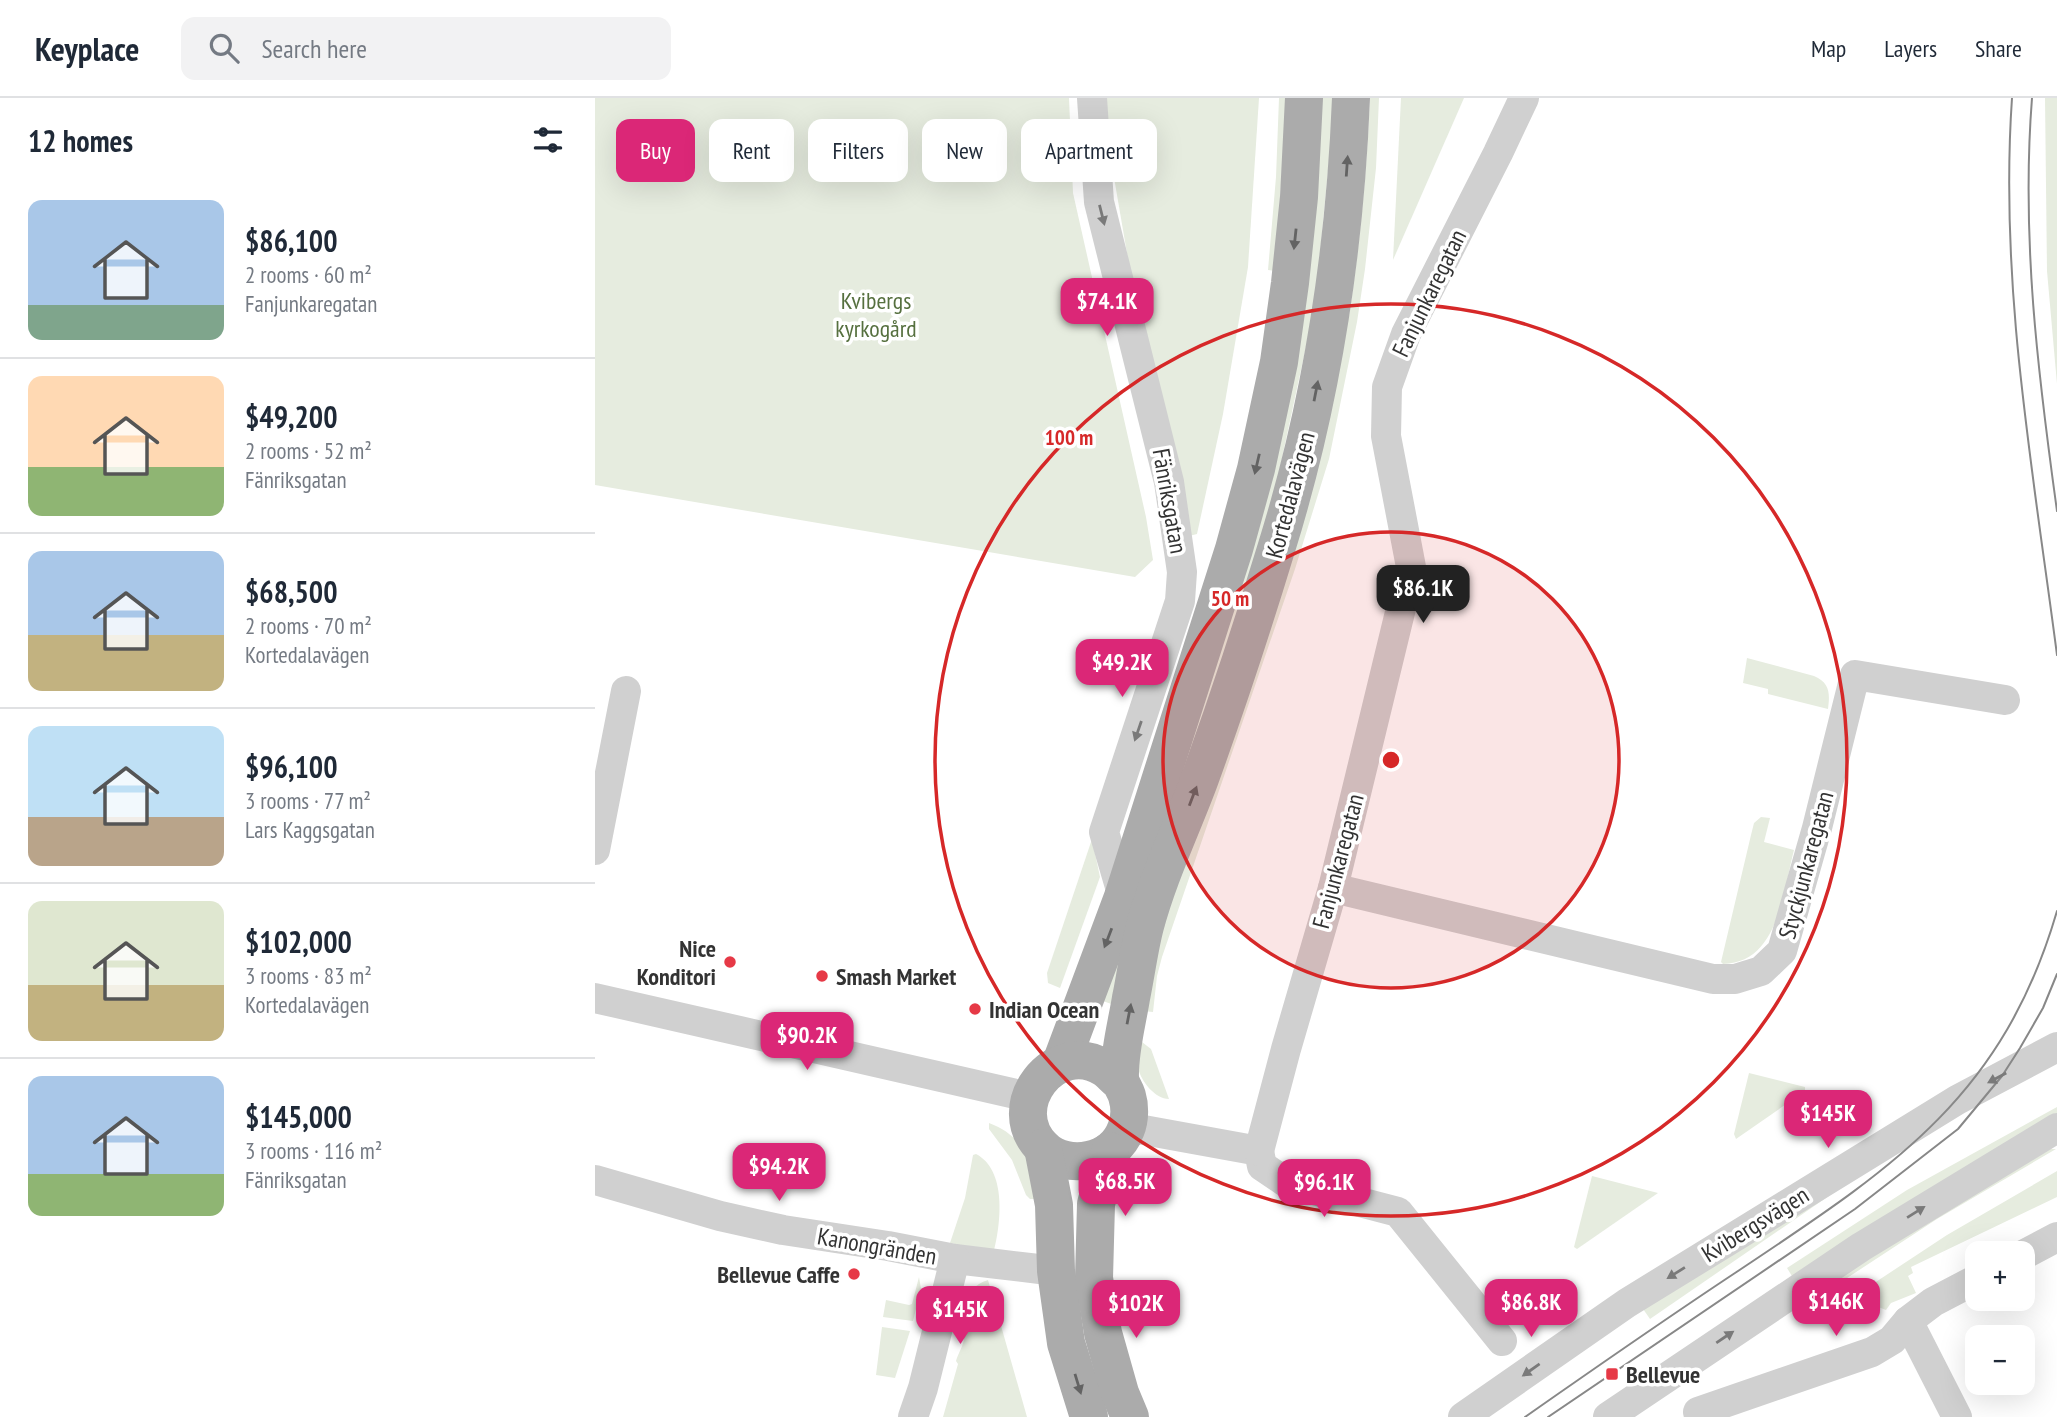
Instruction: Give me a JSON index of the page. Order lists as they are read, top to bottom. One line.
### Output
{"streets":{"main road":["Kortedalavägen"],"street":["Fanjunkaregatan","Fänriksgatan","Styckjunkaregatan","Kvibergsvägen","Kanongränden"]},"crossings":[["Fanjunkaregatan","Styckjunkaregatan"],["Kortedalavägen","Fänriksgatan"]],"one_way":["Fänriksgatan"],"parks":["Kvibergs kyrkogård"],"places":{"other":["Nice Konditori","Smash Market","Indian Ocean","Bellevue Caffe"],"transit":["Bellevue"]},"page":{"header":"Keyplace","search":"Search here","nav":["Map","Layers","Share"],"heading":"12 homes","chip":["Buy","Rent","Filters","New","Apartment"],"list":[{"name":"$86,100","note":"2 rooms · 60 m² · Fanjunkaregatan"},{"name":"$49,200","note":"2 rooms · 52 m² · Fänriksgatan"},{"name":"$68,500","note":"2 rooms · 70 m² · Kortedalavägen"},{"name":"$96,100","note":"3 rooms · 77 m² · Lars Kaggsgatan"},{"name":"$102,000","note":"3 rooms · 83 m² · Kortedalavägen"},{"name":"$145,000","note":"3 rooms · 116 m² · Fänriksgatan"}],"price":["$74.1K","$86.1K","$49.2K","$90.2K","$145K","$94.2K","$68.5K","$96.1K","$146K","$86.8K","$102K","$145K"],"map_buttons":["+","−"]},"rings":["100 m","50 m"]}
